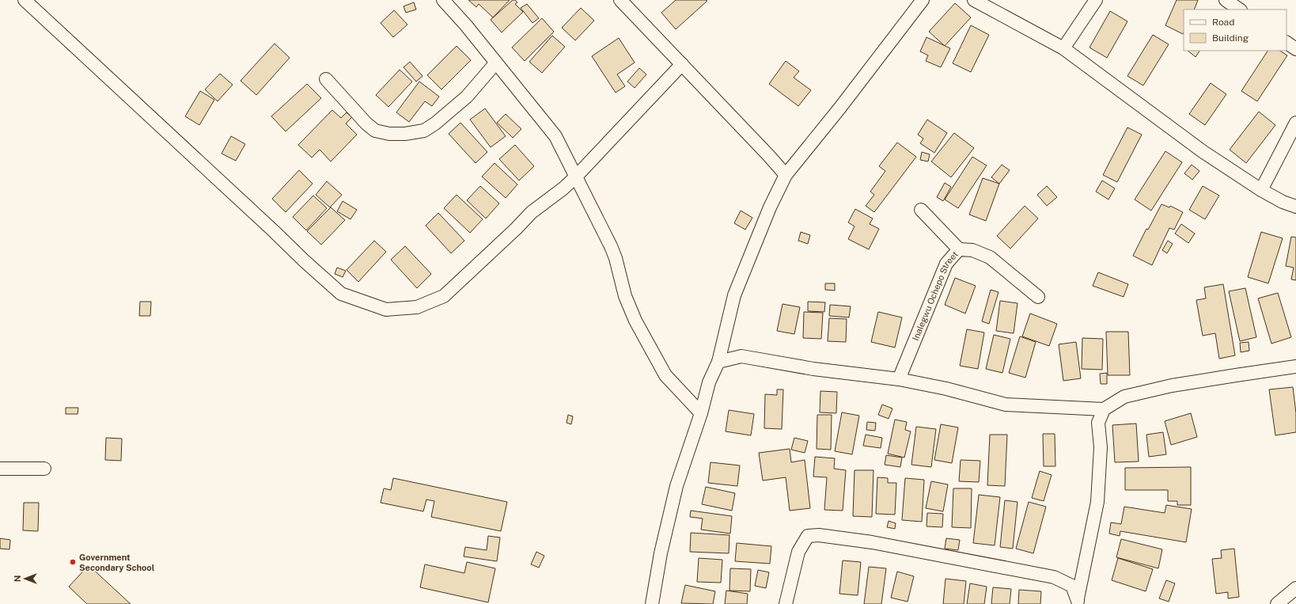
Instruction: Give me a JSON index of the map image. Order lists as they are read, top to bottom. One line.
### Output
{"streets":{"street":["Inalegwu Ochepo Street"]},"places":["Government Secondary School"],"legend":["Road","Building"],"north":"left"}
